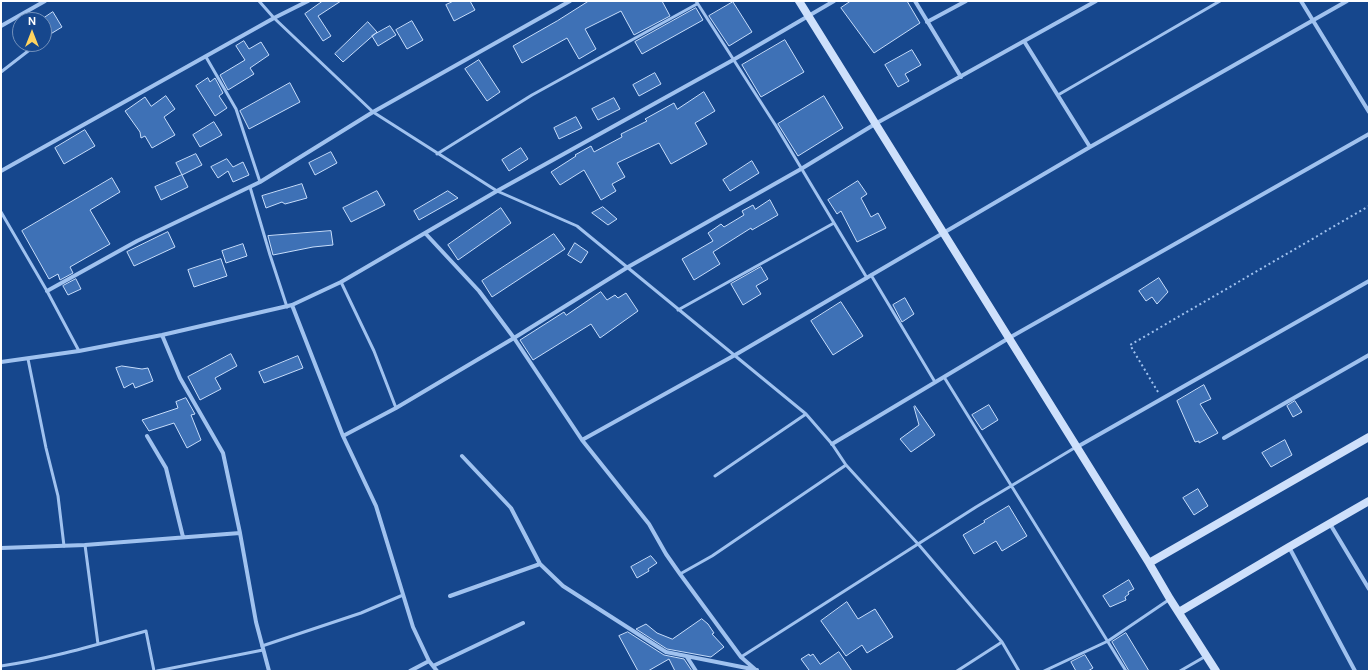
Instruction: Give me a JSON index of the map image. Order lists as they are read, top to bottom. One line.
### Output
{"north":"top"}
